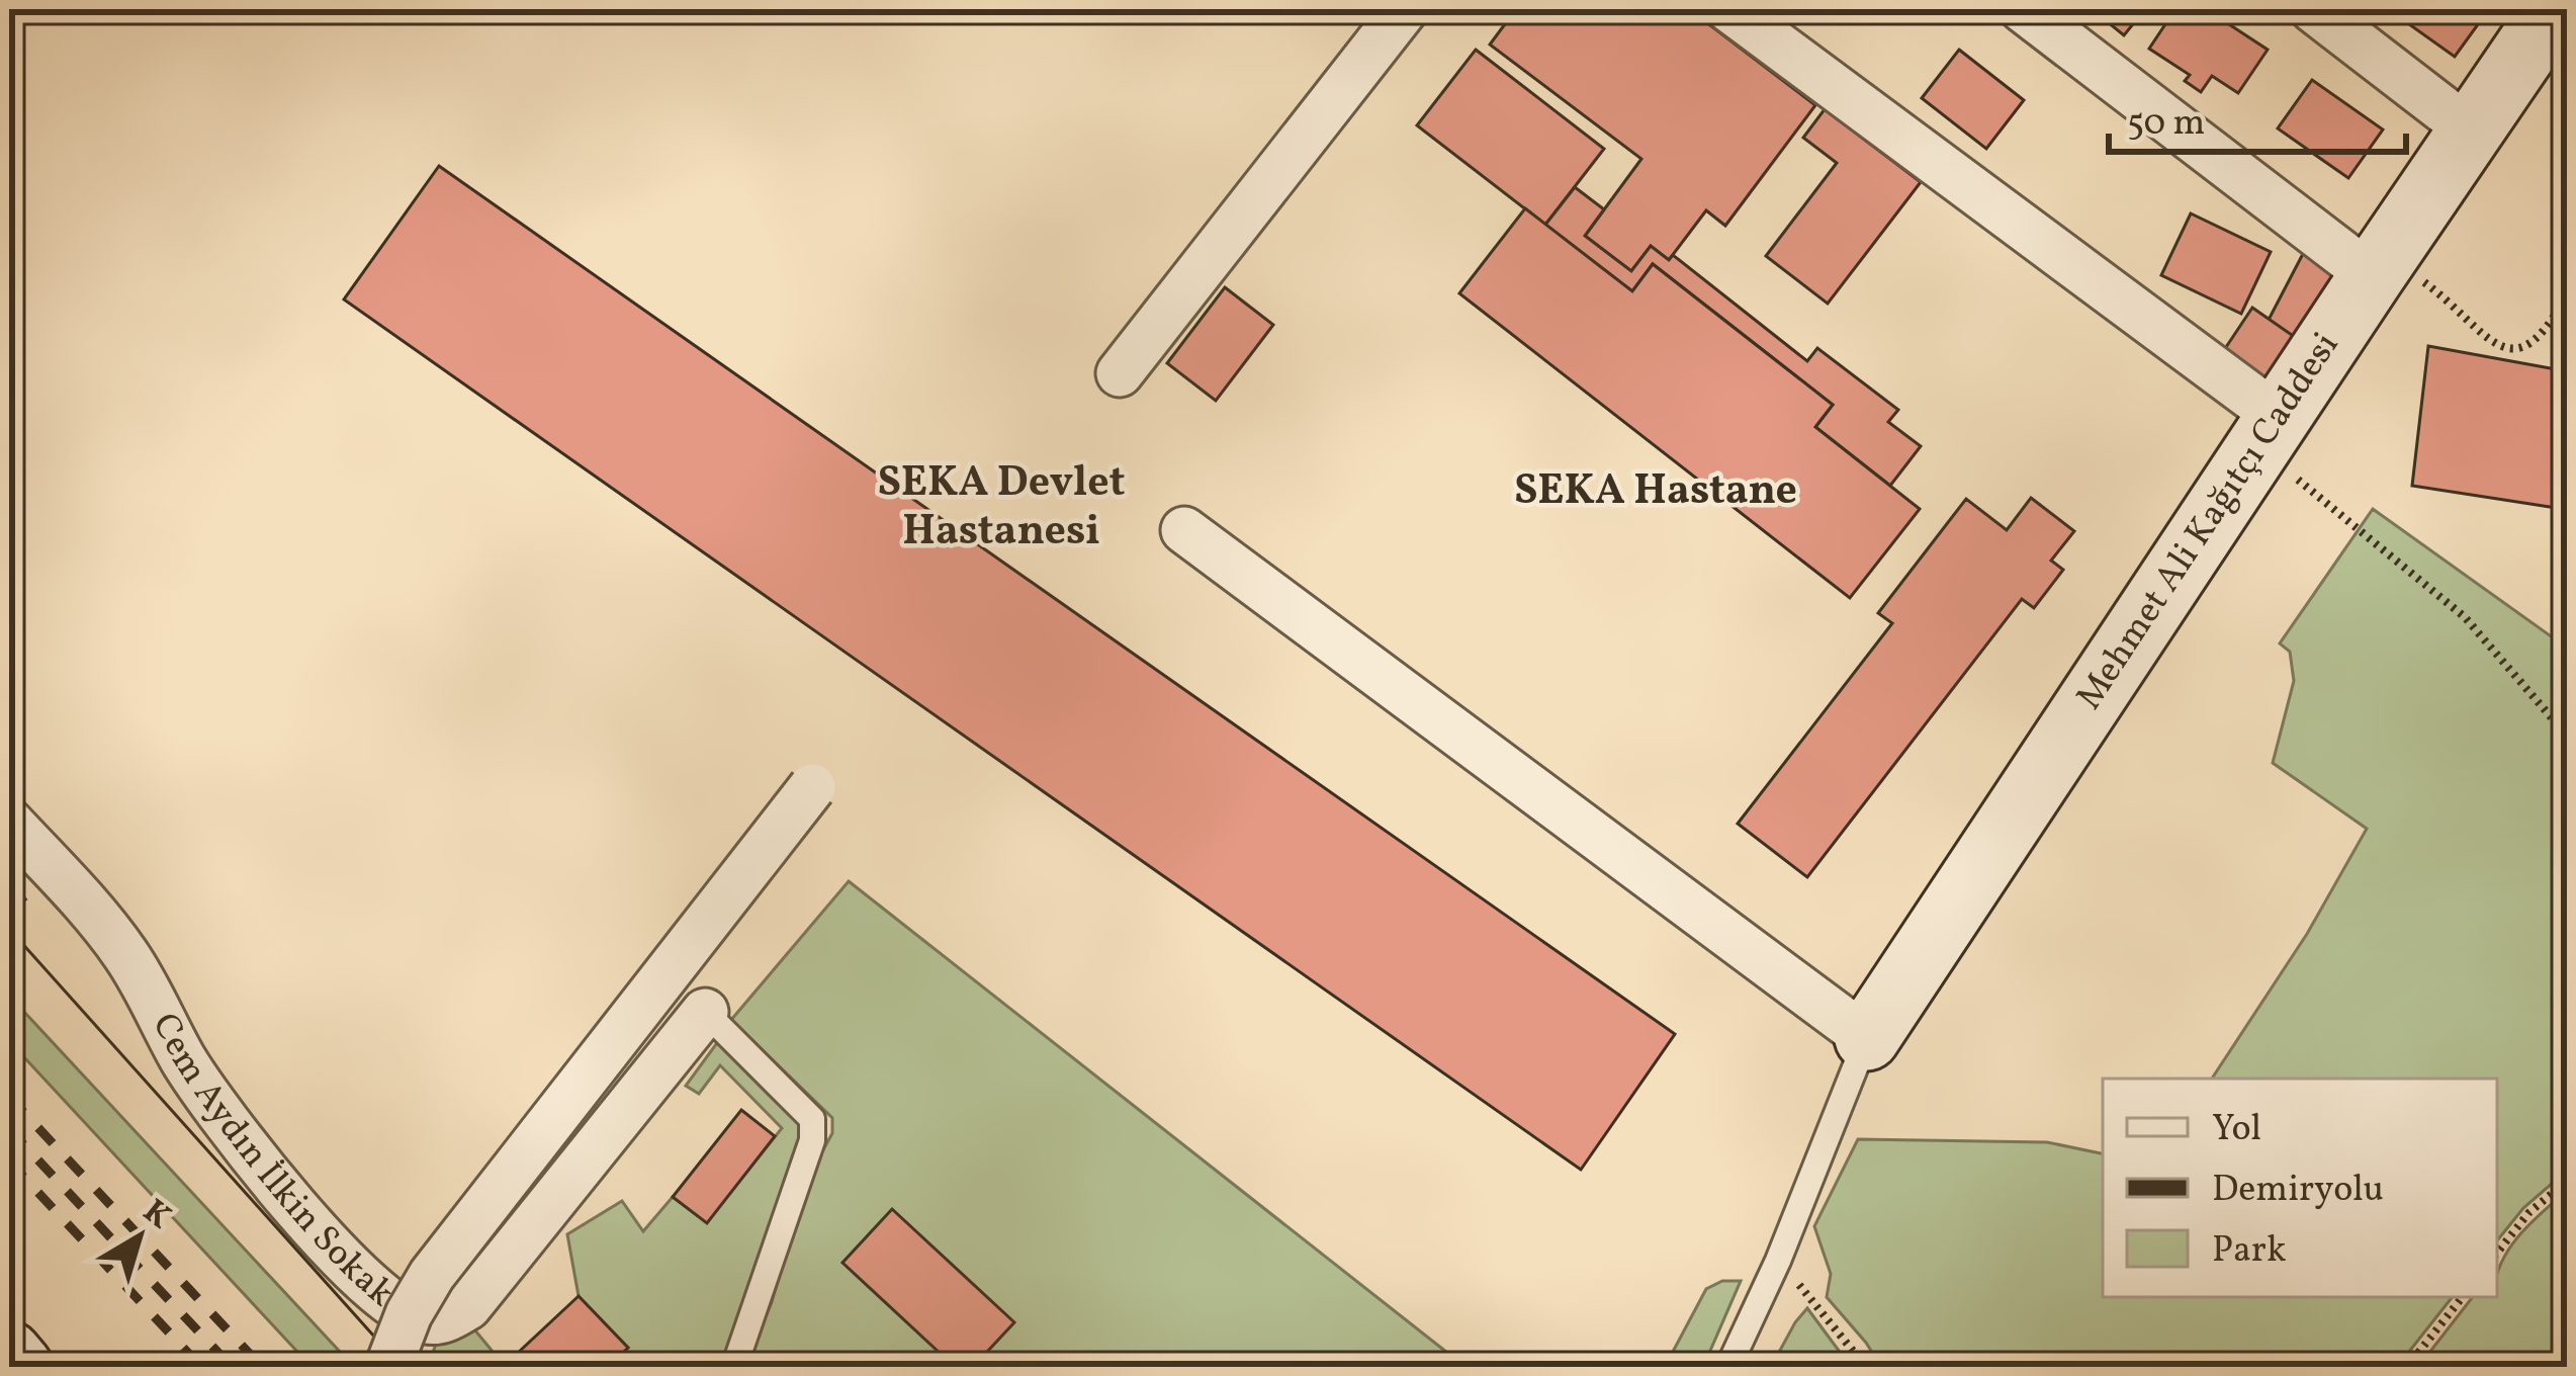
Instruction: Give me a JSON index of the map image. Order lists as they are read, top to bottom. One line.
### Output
{"streets":{"street":["Mehmet Ali Kağıtçı Caddesi","Cem Aydın İlkin Sokak"]},"districts":["SEKA Devlet Hastanesi","SEKA Hastane"],"legend":["Yol","Demiryolu","Park"],"scale_bar":"50 m","north":"top right"}
